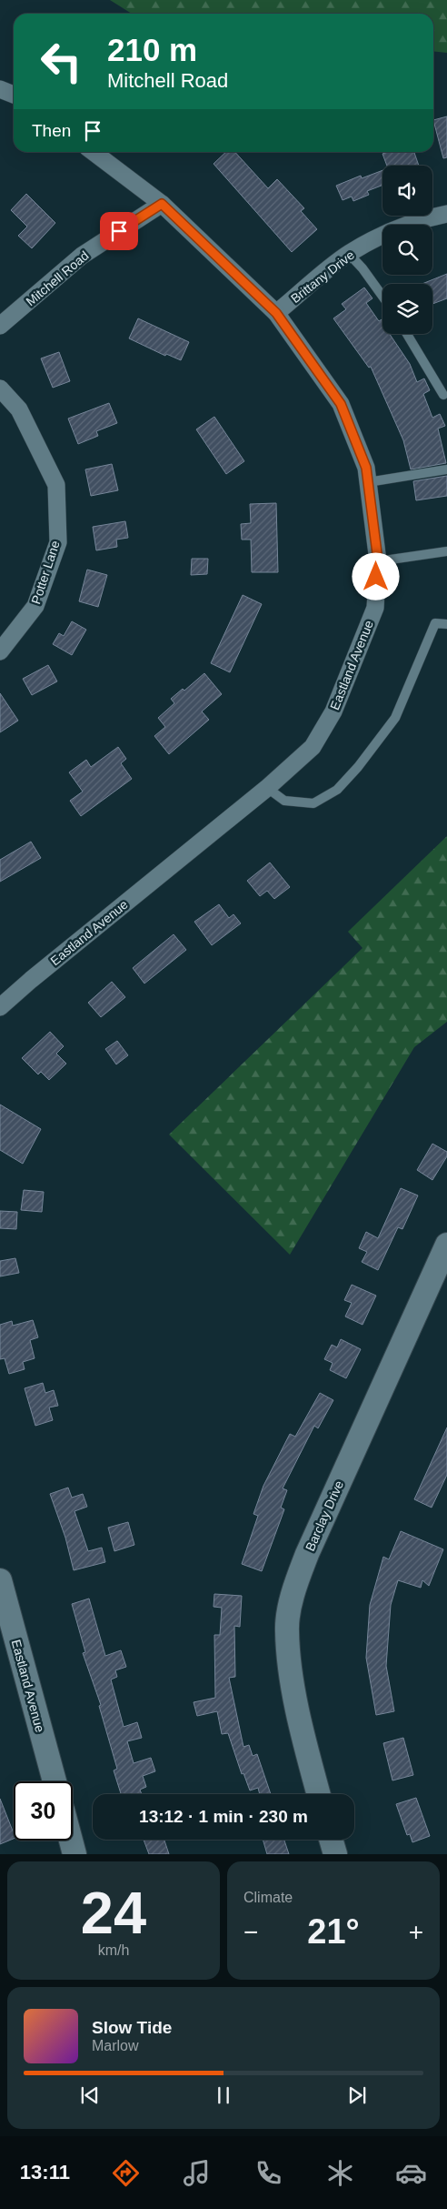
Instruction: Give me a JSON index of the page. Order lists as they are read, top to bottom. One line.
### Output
{"streets":{"street":["Brittany Drive","Mitchell Road","Potter Lane","Eastland Avenue","Barclay Drive"]},"crossings":[["Brittany Drive","Eastland Avenue"],["Mitchell Road","Eastland Avenue"]],"page":{"turn":["210 m","Mitchell Road"],"then":"Then","limit":"30","trip":"13:12 · 1 min · 230 m","tile":[["24","km/h"],"Climate"],"heat":["−","21°","+"],"song":["Slow Tide","Marlow"],"tabs":"13:11"}}
